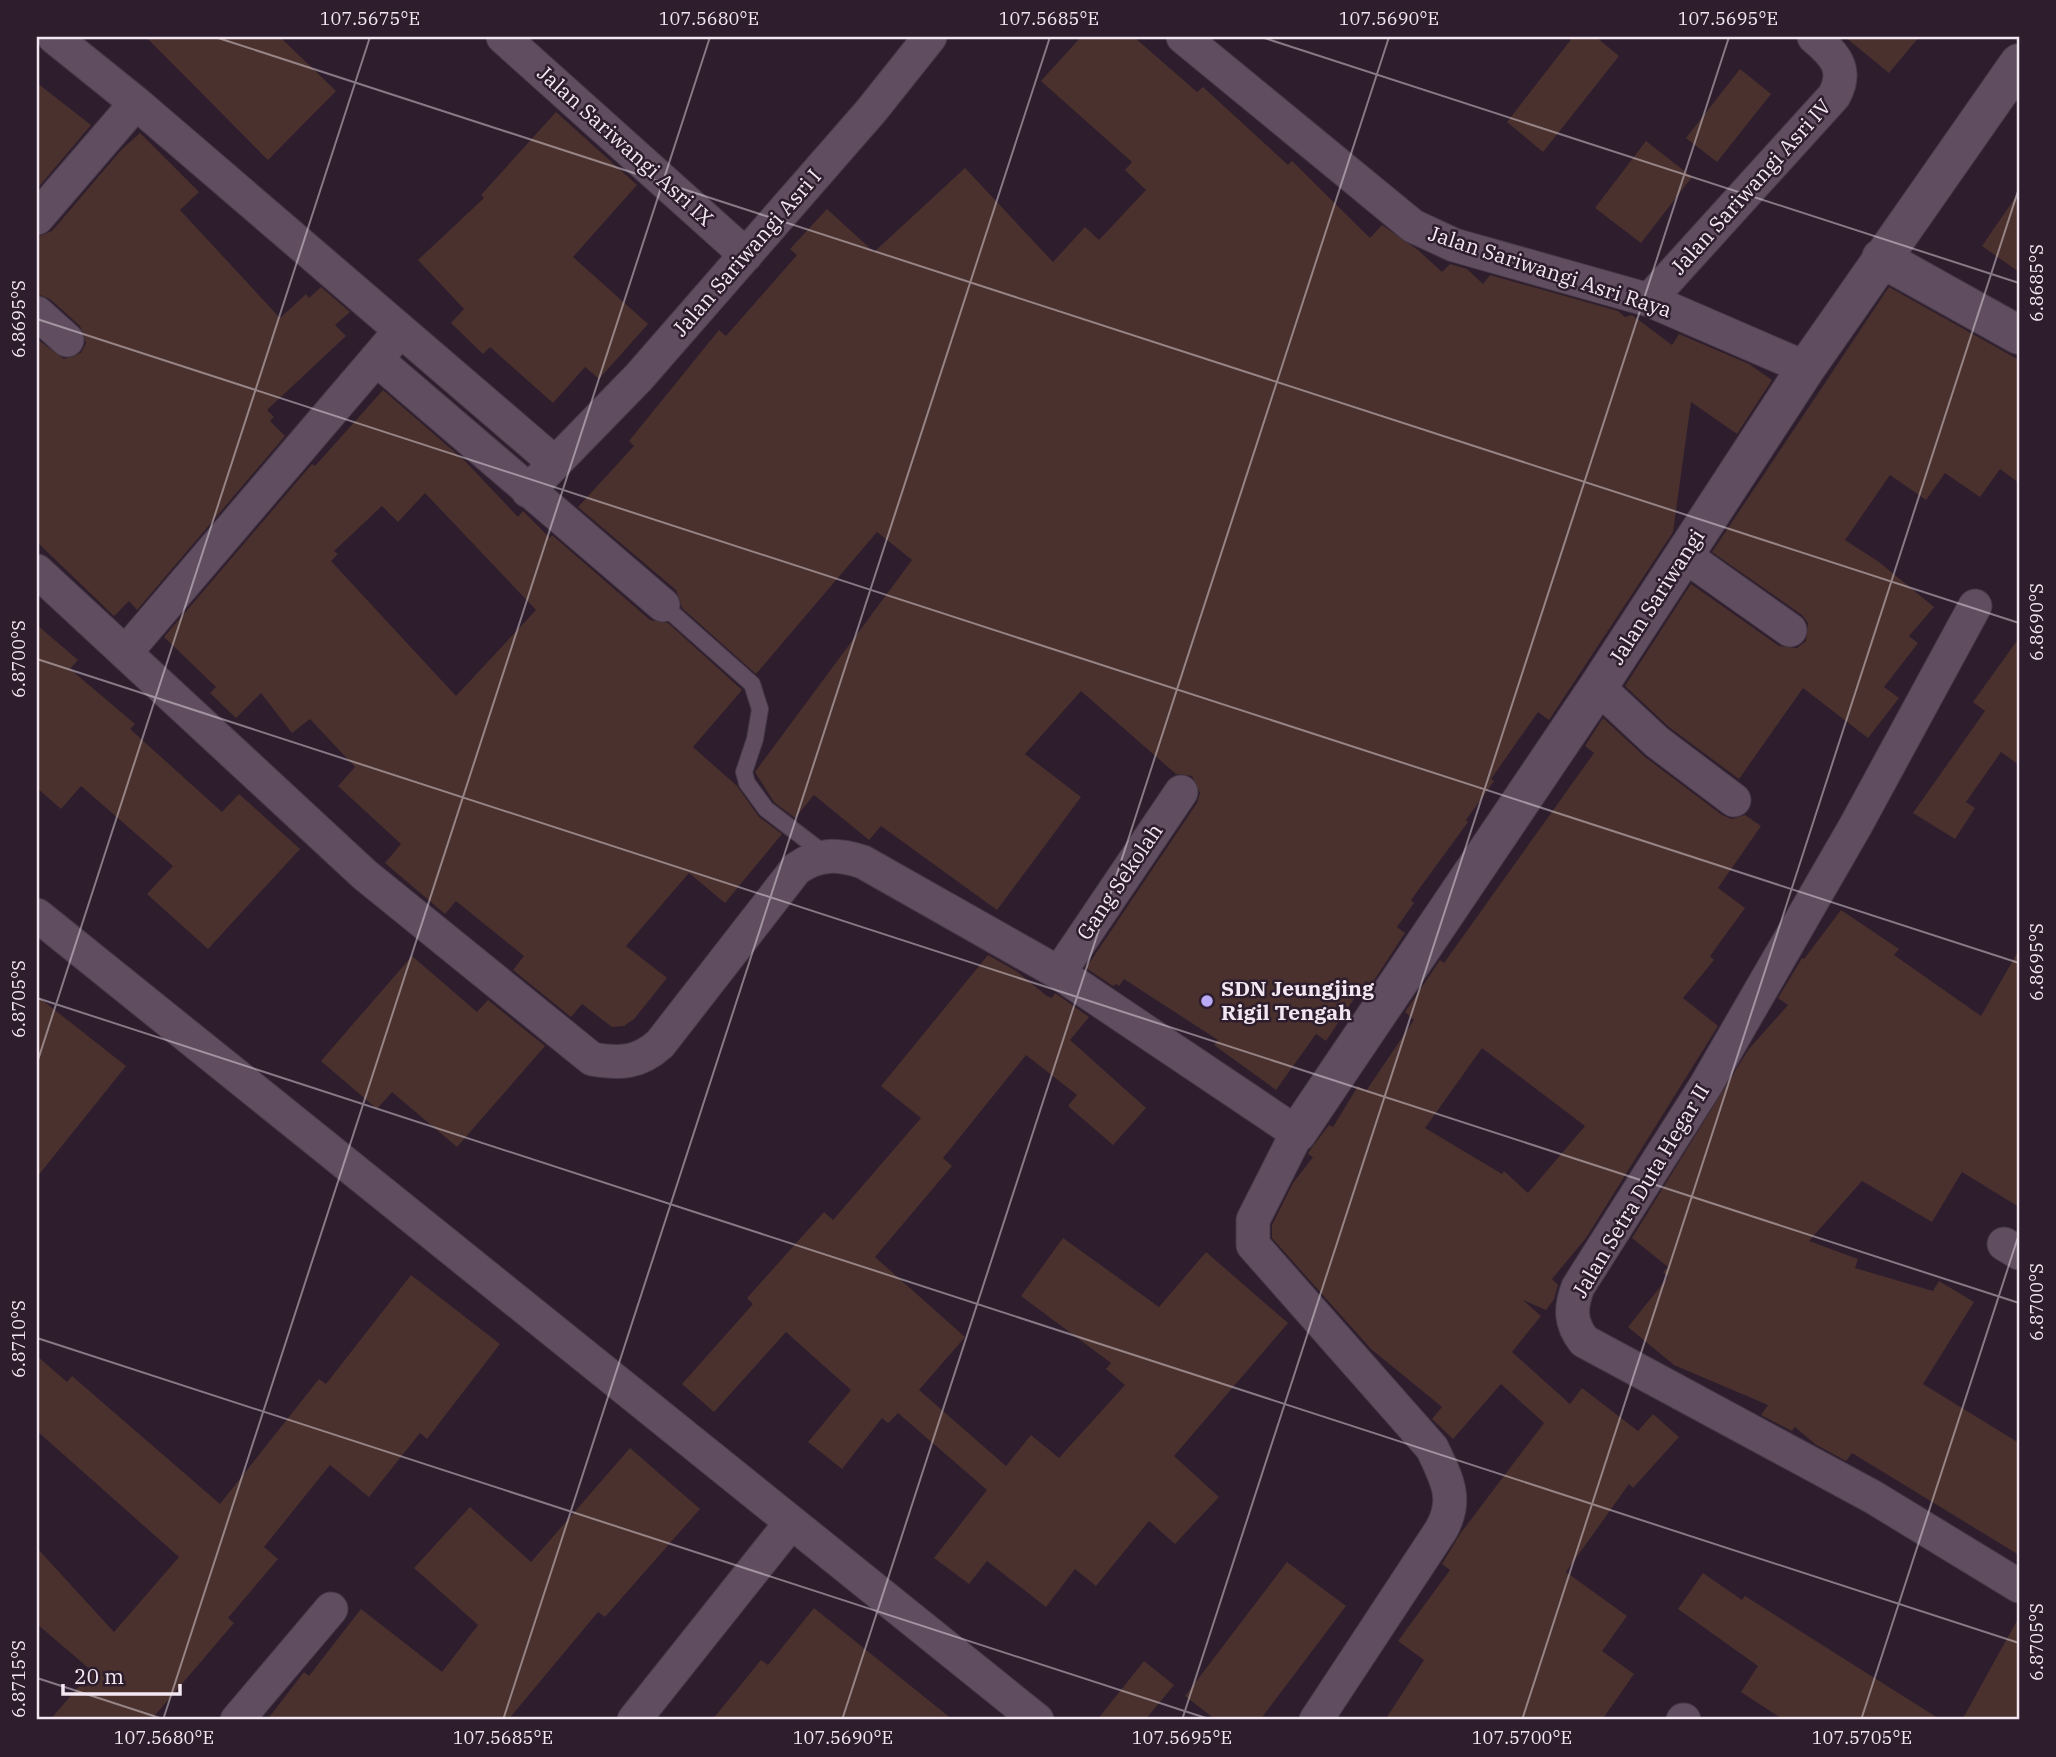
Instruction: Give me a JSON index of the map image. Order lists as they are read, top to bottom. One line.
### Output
{"streets":{"street":["Jalan Sariwangi Asri IX","Jalan Sariwangi Asri IV","Jalan Sariwangi Asri I","Jalan Sariwangi Asri Raya","Jalan Sariwangi","Gang Sekolah","Jalan Setra Duta Hegar II"]},"crossings":[["Jalan Sariwangi Asri IX","Jalan Sariwangi Asri I"],["Jalan Sariwangi Asri IV","Jalan Sariwangi Asri Raya"],["Jalan Sariwangi Asri Raya","Jalan Sariwangi"]],"places":["SDN Jeungjing Rigil Tengah"],"scale_bar":"20 m","coordinates":["107.5675°E","107.5680°E","107.5685°E","107.5690°E","107.5695°E","6.8685°S","6.8695°S","6.8690°S","6.8700°S","6.8705°S","6.8710°S","6.8715°S","107.5700°E","107.5705°E"]}
